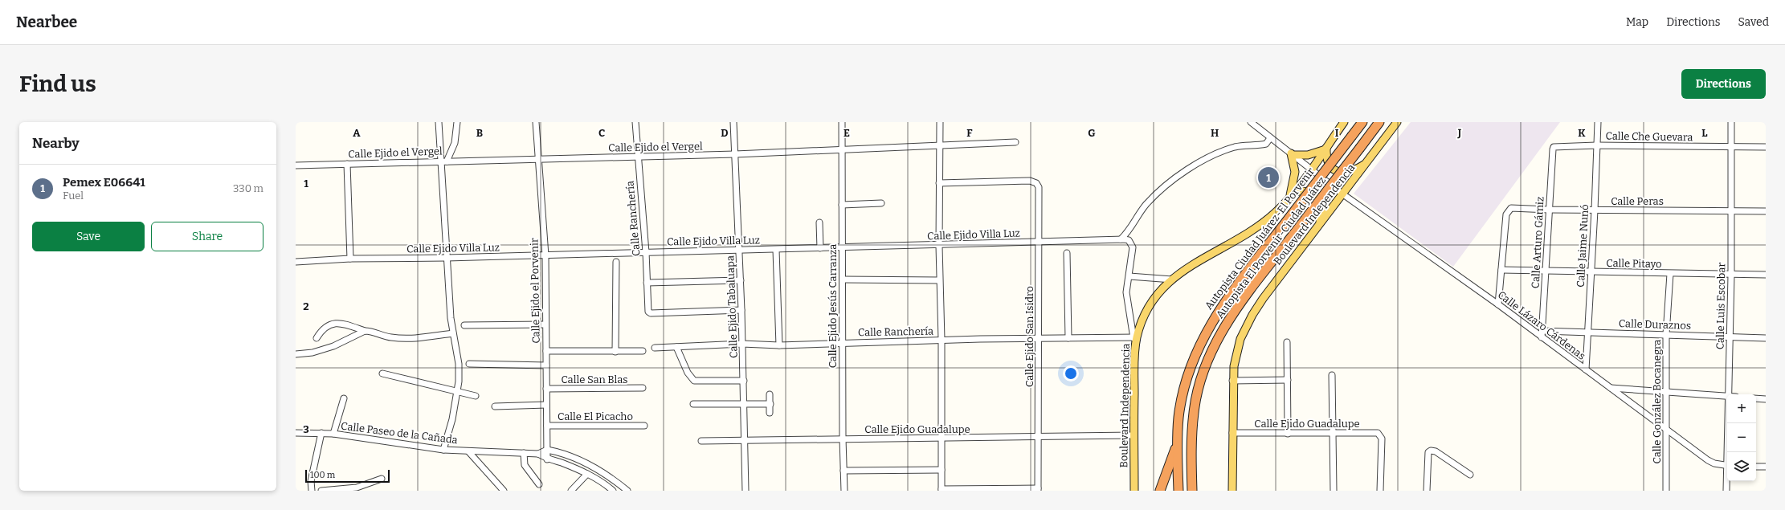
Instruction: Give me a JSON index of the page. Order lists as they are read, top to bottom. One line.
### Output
{"streets":{"highway":["Autopista Ciudad Juárez-El Porvenir","Autopista El Porvenir-Ciudad Juárez"],"main road":["Boulevard Independencia"],"street":["Calle Che Guevara","Calle Ejido el Vergel","Calle Peras","Calle Ranchería","Calle Ejido Villa Luz","Calle Arturo Gámiz","Calle Jaime Nunó","Calle Pitayo","Calle Ejido el Porvenir","Calle Ejido Jesús Carranza","Calle Luis Escobar","Calle Ejido Tabaluapa","Calle Duraznos","Calle Lázaro Cárdenas","Calle Ejido San Isidro","Calle San Blas","Calle González Bocanegra","Calle El Picacho","Calle Ejido Guadalupe","Calle Paseo de la Cañada"]},"crossings":[["Calle Che Guevara","Calle Arturo Gámiz"],["Calle Che Guevara","Calle Jaime Nunó"],["Calle Che Guevara","Calle Luis Escobar"],["Calle Ejido el Vergel","Calle Ranchería"],["Calle Ejido el Vergel","Calle Ejido el Porvenir"],["Calle Ejido el Vergel","Calle Ejido Jesús Carranza"],["Calle Ejido el Vergel","Calle Ejido Tabaluapa"],["Calle Peras","Calle Arturo Gámiz"],["Calle Peras","Calle Jaime Nunó"],["Calle Peras","Calle Pitayo"],["Calle Peras","Calle Luis Escobar"],["Boulevard Independencia","Calle Ranchería"],["Boulevard Independencia","Calle Lázaro Cárdenas"],["Boulevard Independencia","Calle Ejido Guadalupe"],["Calle Ranchería","Calle Ejido Villa Luz"],["Calle Ranchería","Calle Ejido Jesús Carranza"],["Calle Ranchería","Calle Ejido Tabaluapa"],["Calle Ranchería","Calle Ejido San Isidro"],["Calle Ejido Villa Luz","Calle Ejido el Porvenir"],["Calle Ejido Villa Luz","Calle Ejido Jesús Carranza"],["Calle Ejido Villa Luz","Calle Ejido Tabaluapa"],["Calle Ejido Villa Luz","Calle Ejido San Isidro"],["Calle Arturo Gámiz","Calle Pitayo"],["Calle Arturo Gámiz","Calle Duraznos"],["Calle Arturo Gámiz","Calle Lázaro Cárdenas"],["Calle Jaime Nunó","Calle Pitayo"],["Calle Jaime Nunó","Calle Duraznos"],["Calle Jaime Nunó","Calle Lázaro Cárdenas"],["Calle Pitayo","Calle Luis Escobar"],["Calle Pitayo","Calle González Bocanegra"],["Calle Ejido el Porvenir","Calle San Blas"],["Calle Ejido el Porvenir","Calle El Picacho"],["Calle Ejido el Porvenir","Calle Paseo de la Cañada"],["Calle Ejido Jesús Carranza","Calle Ejido Guadalupe"],["Calle Luis Escobar","Calle Duraznos"],["Calle Ejido Tabaluapa","Calle Ejido Guadalupe"],["Calle Duraznos","Calle González Bocanegra"],["Calle Lázaro Cárdenas","Calle González Bocanegra"],["Calle Ejido San Isidro","Calle Ejido Guadalupe"]],"scale_bar":"100 m","page":{"header":"Nearbee","nav":["Map","Directions","Saved"],"buttons":["Directions",["Save","Share"]],"title":"Find us","heading":"Nearby","list":[{"mark":"1","name":"Pemex E06641","note":"Fuel","value":"330 m"}],"pins":"1","map_buttons":["+","−"],"scale":"100 m"},"grid":{"columns":["A","B","C","D","E","F","G","H","I","J","K","L"],"rows":["1","2","3"]}}
